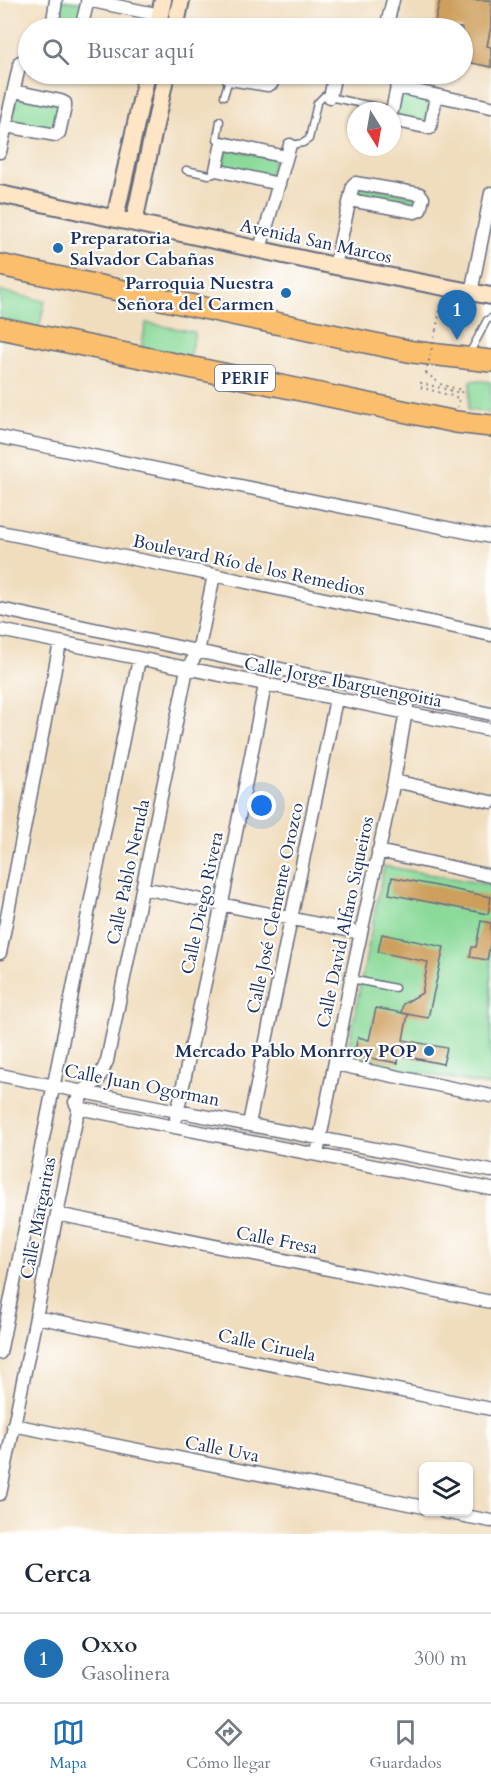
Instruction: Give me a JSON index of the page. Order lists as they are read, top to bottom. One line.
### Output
{"streets":{"highway":["PERIF"],"street":["Avenida San Marcos","Boulevard Río de los Remedios","Calle Jorge Ibarguengoitia","Calle Pablo Neruda","Calle Diego Rivera","Calle José Clemente Orozco","Calle David Alfaro Siqueiros","Calle Juan Ogorman","Calle Margaritas","Calle Fresa","Calle Ciruela","Calle Uva"]},"crossings":[["Boulevard Río de los Remedios","Calle Pablo Neruda"],["Calle Jorge Ibarguengoitia","Calle Pablo Neruda"],["Calle Jorge Ibarguengoitia","Calle Diego Rivera"],["Calle Jorge Ibarguengoitia","Calle José Clemente Orozco"],["Calle Jorge Ibarguengoitia","Calle David Alfaro Siqueiros"],["Calle Pablo Neruda","Calle Juan Ogorman"],["Calle Pablo Neruda","Calle Margaritas"],["Calle Diego Rivera","Calle Juan Ogorman"],["Calle José Clemente Orozco","Calle Juan Ogorman"],["Calle David Alfaro Siqueiros","Calle Juan Ogorman"],["Calle Juan Ogorman","Calle Margaritas"],["Calle Margaritas","Calle Fresa"],["Calle Margaritas","Calle Ciruela"],["Calle Margaritas","Calle Uva"]],"places":["Preparatoria Salvador Cabañas","Parroquia Nuestra Señora del Carmen","Mercado Pablo Monrroy POP"],"north":"bottom","page":{"search":"Buscar aquí","pins":"1","heading":"Cerca","list":[{"mark":"1","name":"Oxxo","note":"Gasolinera","value":"300 m"}],"nav":["Mapa","Cómo llegar","Guardados"]}}
